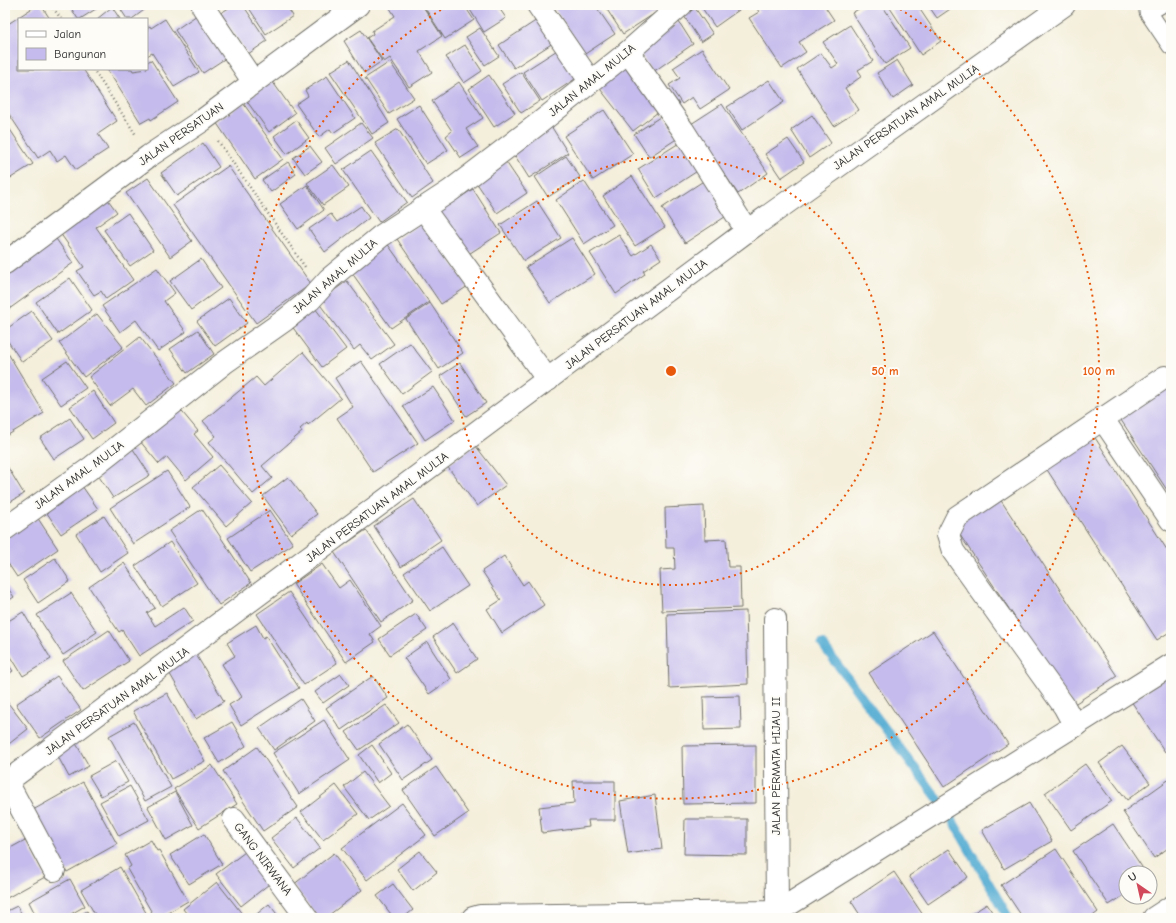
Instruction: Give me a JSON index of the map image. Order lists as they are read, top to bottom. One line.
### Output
{"streets":{"street":["JALAN AMAL MULIA","JALAN PERSATUAN AMAL MULIA","JALAN PERSATUAN","JALAN PERMATA HIJAU II","GANG NIRWANA"]},"legend":["Jalan","Bangunan"],"north":"top left","rings":["50 m","100 m"]}
